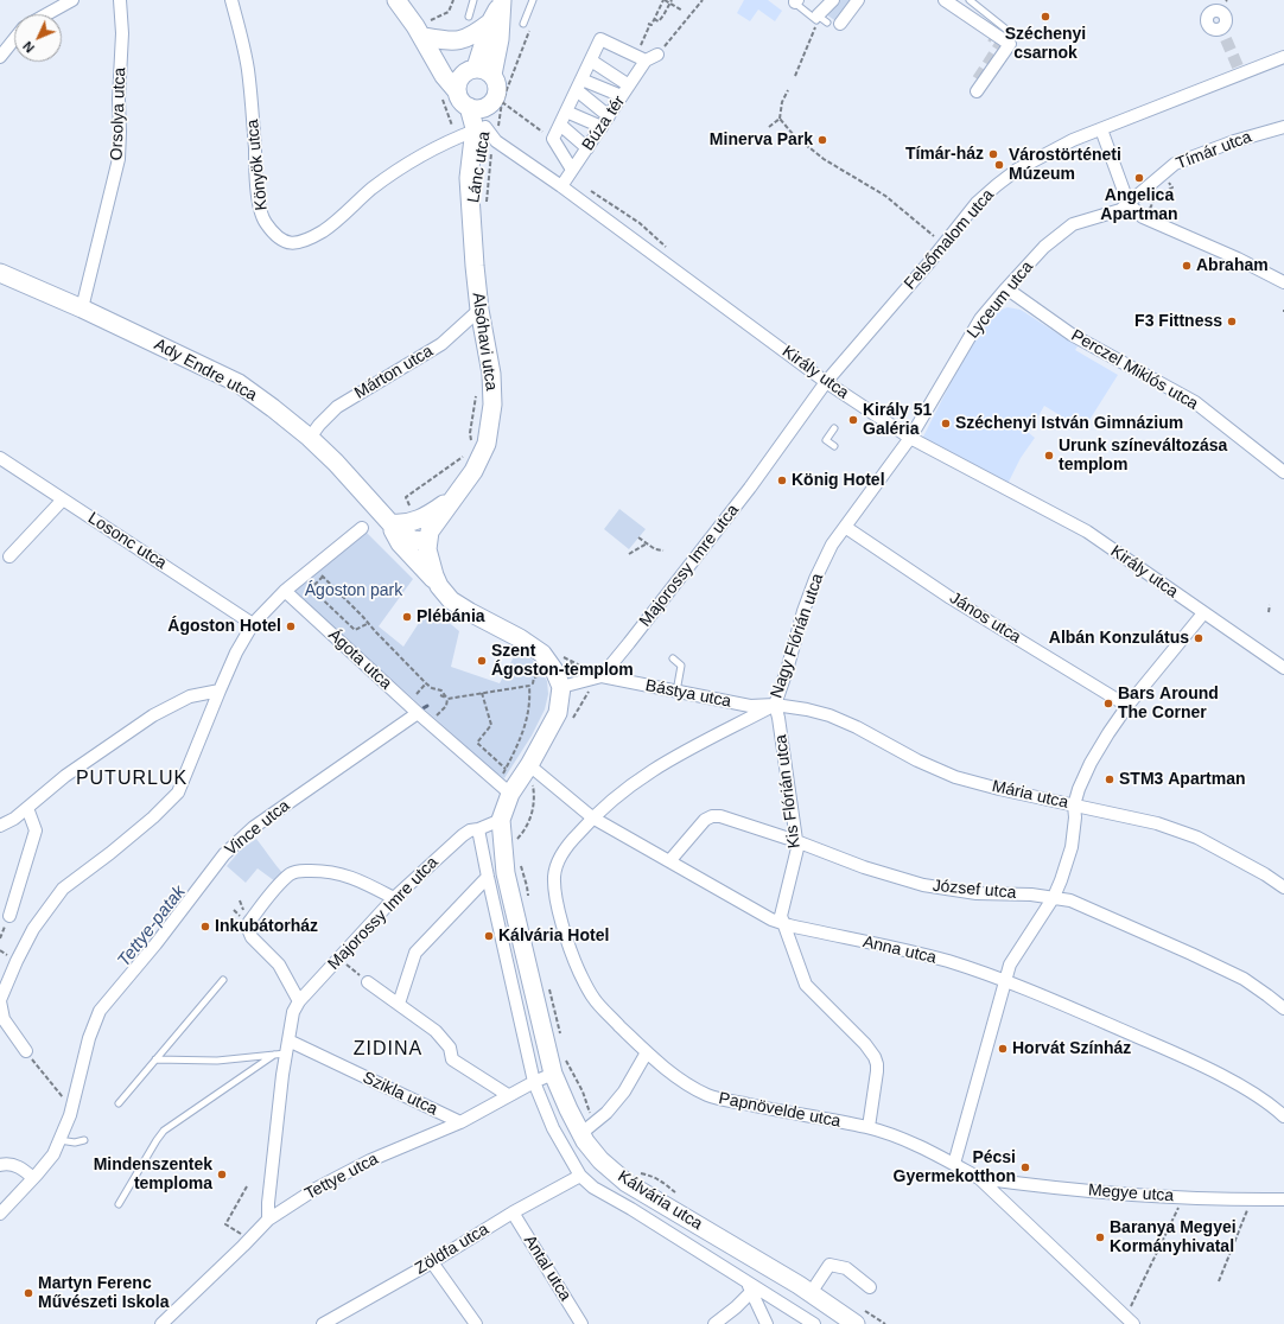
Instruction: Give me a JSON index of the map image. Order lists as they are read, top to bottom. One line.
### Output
{"streets":{"street":["Orsolya utca","Búza tér","Tímár utca","Könyök utca","Lánc utca","Felsőmalom utca","Lyceum utca","Alsóhavi utca","Ady Endre utca","Perczel Miklós utca","Márton utca","Király utca","Losonc utca","Majorossy Imre utca","János utca","Nagy Flórián utca","Ágota utca","Bástya utca","Kis Flórián utca","Mária utca","Vince utca","József utca","Anna utca","Szikla utca","Papnövelde utca","Tettye utca","Megye utca","Kálvária utca","Zöldfa utca","Antal utca"]},"crossings":[["Orsolya utca","Ady Endre utca"],["Búza tér","Király utca"],["Tímár utca","Lyceum utca"],["Könyök utca","Lánc utca"],["Könyök utca","Király utca"],["Lánc utca","Alsóhavi utca"],["Lánc utca","Király utca"],["Felsőmalom utca","Király utca"],["Felsőmalom utca","Majorossy Imre utca"],["Lyceum utca","Perczel Miklós utca"],["Lyceum utca","Király utca"],["Lyceum utca","Nagy Flórián utca"],["Alsóhavi utca","Ady Endre utca"],["Alsóhavi utca","Márton utca"],["Ady Endre utca","Márton utca"],["Király utca","Majorossy Imre utca"],["Király utca","Nagy Flórián utca"],["Majorossy Imre utca","Bástya utca"],["Majorossy Imre utca","Szikla utca"],["Majorossy Imre utca","Tettye utca"],["Majorossy Imre utca","Kálvária utca"],["János utca","Nagy Flórián utca"],["Nagy Flórián utca","Bástya utca"],["Nagy Flórián utca","Kis Flórián utca"],["Nagy Flórián utca","Mária utca"],["Nagy Flórián utca","Anna utca"],["Nagy Flórián utca","Papnövelde utca"],["Ágota utca","Vince utca"],["Bástya utca","Kis Flórián utca"],["Bástya utca","Mária utca"],["Kis Flórián utca","Mária utca"],["Kis Flórián utca","József utca"],["Kis Flórián utca","Anna utca"],["Kis Flórián utca","Papnövelde utca"],["József utca","Anna utca"],["Anna utca","Papnövelde utca"],["Szikla utca","Tettye utca"],["Papnövelde utca","Megye utca"],["Tettye utca","Kálvária utca"],["Kálvária utca","Zöldfa utca"],["Zöldfa utca","Antal utca"]],"districts":["PUTURLUK","ZIDINA"],"water":["Tettye-patak"],"parks":["Ágoston park"],"places":["Széchenyi csarnok","Minerva Park","Tímár-ház","Várostörténeti Múzeum","Angelica Apartman","Abraham","F3 Fittness","Király 51 Galéria","Széchenyi István Gimnázium","Urunk színeváltozása templom","König Hotel","Plébánia","Ágoston Hotel","Albán Konzulátus","Szent Ágoston-templom","Bars Around The Corner","STM3 Apartman","Inkubátorház","Kálvária Hotel","Horvát Színház","Pécsi Gyermekotthon","Mindenszentek temploma","Baranya Megyei Kormányhivatal","Martyn Ferenc Művészeti Iskola"],"north":"bottom left"}
